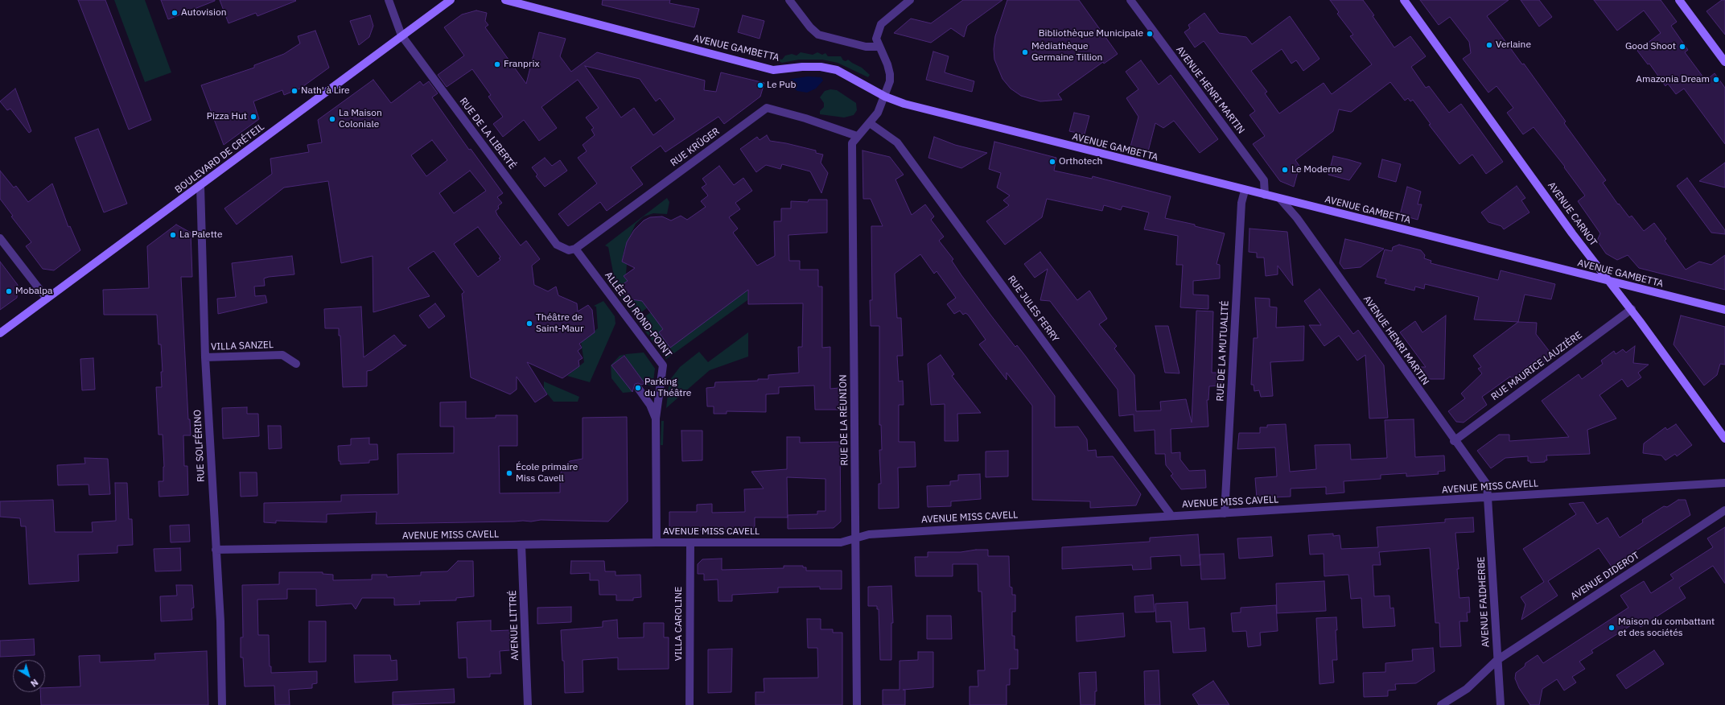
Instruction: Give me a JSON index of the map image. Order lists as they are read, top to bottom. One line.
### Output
{"streets":{"street":["AVENUE GAMBETTA","AVENUE HENRI MARTIN","RUE DE LA LIBERTÉ","RUE KRÜGER","BOULEVARD DE CRÉTEIL","AVENUE CARNOT","RUE JULES FERRY","ALLÉE DU ROND-POINT","VILLA SANZEL","RUE DE LA MUTUALITÉ","RUE MAURICE LAUZIÈRE","RUE DE LA RÉUNION","RUE SOLFÉRINO","AVENUE MISS CAVELL","AVENUE DIDEROT","AVENUE FAIDHERBE","VILLA CAROLINE","AVENUE LITTRÉ"]},"crossings":[["AVENUE GAMBETTA","AVENUE HENRI MARTIN"],["AVENUE GAMBETTA","AVENUE CARNOT"],["AVENUE GAMBETTA","RUE DE LA MUTUALITÉ"],["AVENUE HENRI MARTIN","RUE MAURICE LAUZIÈRE"],["AVENUE HENRI MARTIN","AVENUE MISS CAVELL"],["AVENUE HENRI MARTIN","AVENUE FAIDHERBE"],["RUE DE LA LIBERTÉ","RUE KRÜGER"],["RUE DE LA LIBERTÉ","BOULEVARD DE CRÉTEIL"],["RUE DE LA LIBERTÉ","ALLÉE DU ROND-POINT"],["RUE KRÜGER","ALLÉE DU ROND-POINT"],["RUE KRÜGER","RUE DE LA RÉUNION"],["BOULEVARD DE CRÉTEIL","RUE SOLFÉRINO"],["AVENUE CARNOT","RUE MAURICE LAUZIÈRE"],["RUE JULES FERRY","AVENUE MISS CAVELL"],["ALLÉE DU ROND-POINT","AVENUE MISS CAVELL"],["VILLA SANZEL","RUE SOLFÉRINO"],["RUE DE LA MUTUALITÉ","AVENUE MISS CAVELL"],["RUE DE LA RÉUNION","AVENUE MISS CAVELL"],["RUE SOLFÉRINO","AVENUE MISS CAVELL"],["AVENUE MISS CAVELL","AVENUE FAIDHERBE"],["AVENUE MISS CAVELL","VILLA CAROLINE"],["AVENUE MISS CAVELL","AVENUE LITTRÉ"],["AVENUE DIDEROT","AVENUE FAIDHERBE"]],"places":["Autovision","Bibliothèque Municipale","Verlaine","Good Shoot","Médiathèque Germaine Tillion","Franprix","Amazonia Dream","Le Pub","Nath' à Lire","Pizza Hut","La Maison Coloniale","Orthotech","Le Moderne","La Palette","Mobalpa","Théâtre de Saint-Maur","Parking du Théâtre","École primaire Miss Cavell","Maison du combattant et des sociétés"],"north":"bottom right"}
